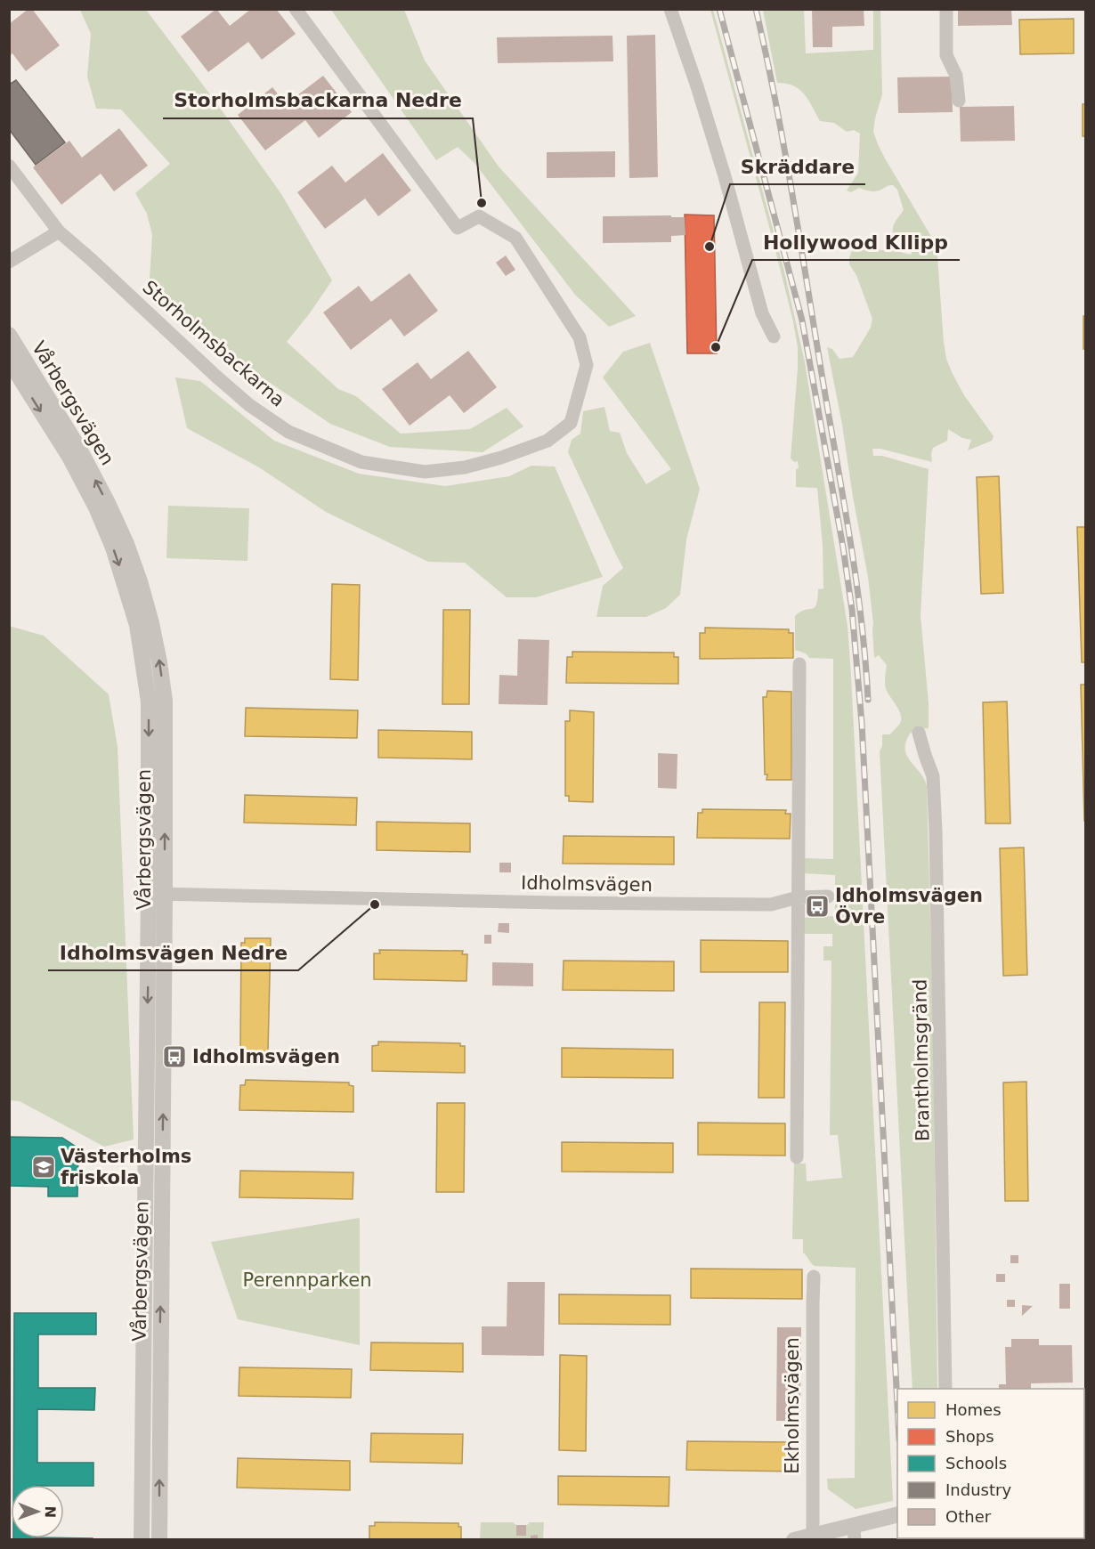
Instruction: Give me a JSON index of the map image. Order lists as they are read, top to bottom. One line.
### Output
{"streets":{"street":["Storholmsbackarna","Vårbergsvägen","Idholmsvägen","Brantholmsgränd","Ekholmsvägen"]},"crossings":[["Vårbergsvägen","Idholmsvägen"]],"parks":["Perennparken"],"places":{"other":["Storholmsbackarna Nedre","Skräddare","Hollywood Kllipp","Idholmsvägen Nedre"],"bus stop":["Idholmsvägen Övre","Idholmsvägen"],"school or university":["Västerholms friskola"]},"legend":["Homes","Shops","Schools","Industry","Other"],"north":"right"}
